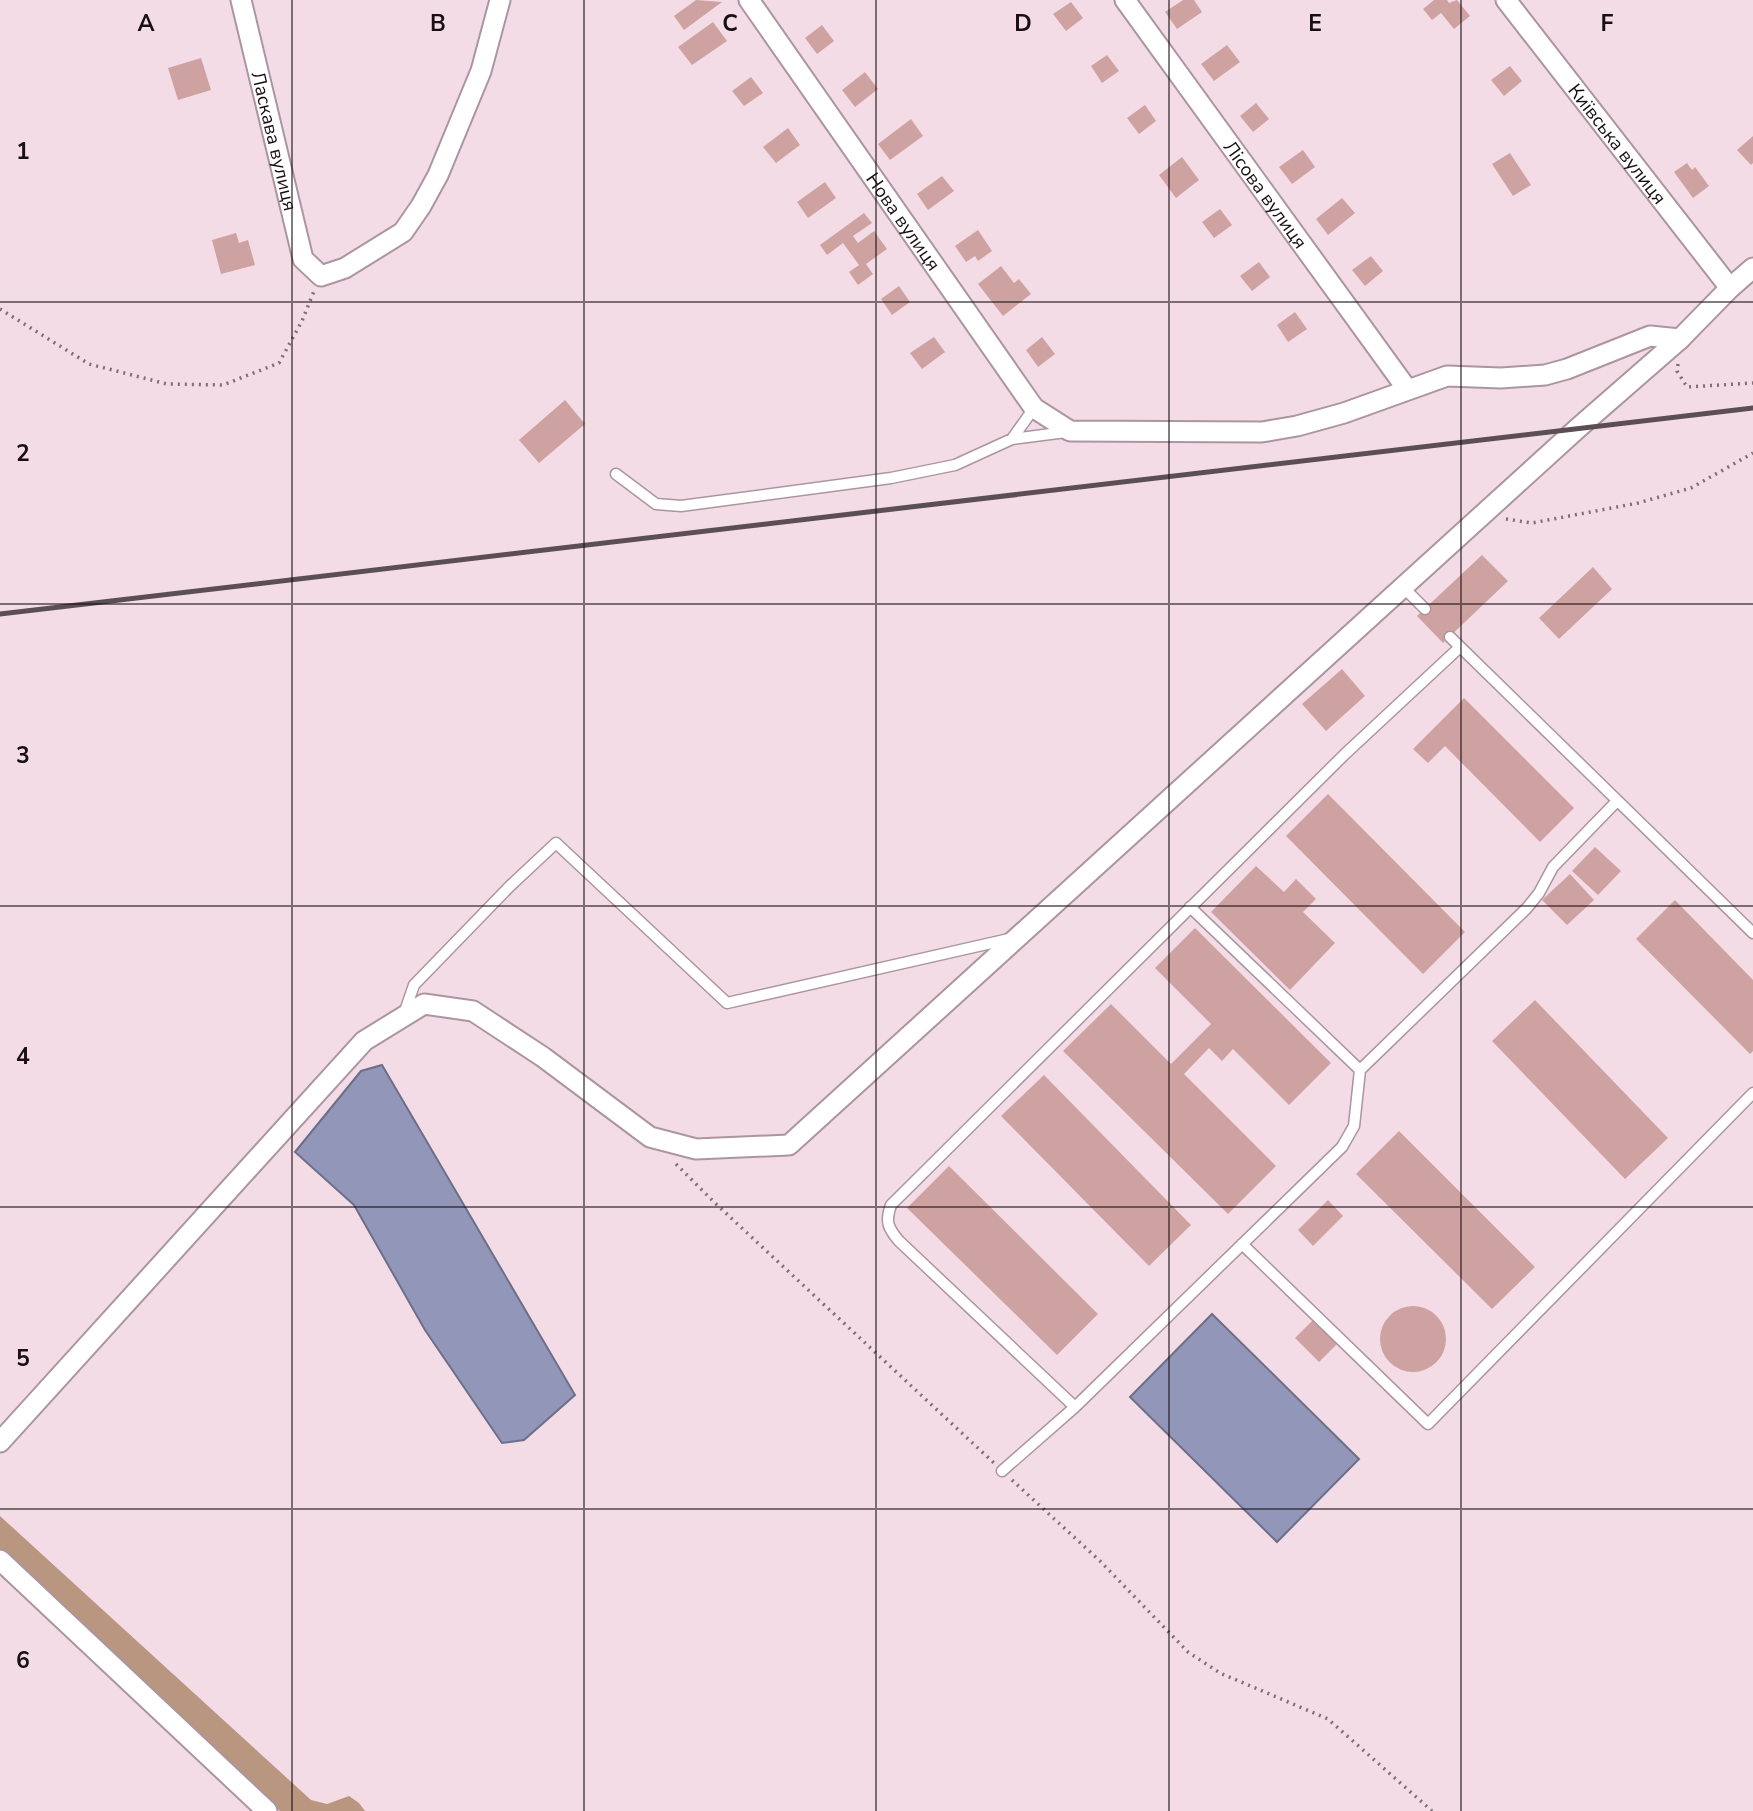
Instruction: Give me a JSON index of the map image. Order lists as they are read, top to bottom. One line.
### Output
{"streets":{"street":["Ласкава вулиця","Київська вулиця","Лісова вулиця","Нова вулиця"]},"grid":{"columns":["A","B","C","D","E","F"],"rows":["1","2","3","4","5","6"]}}
